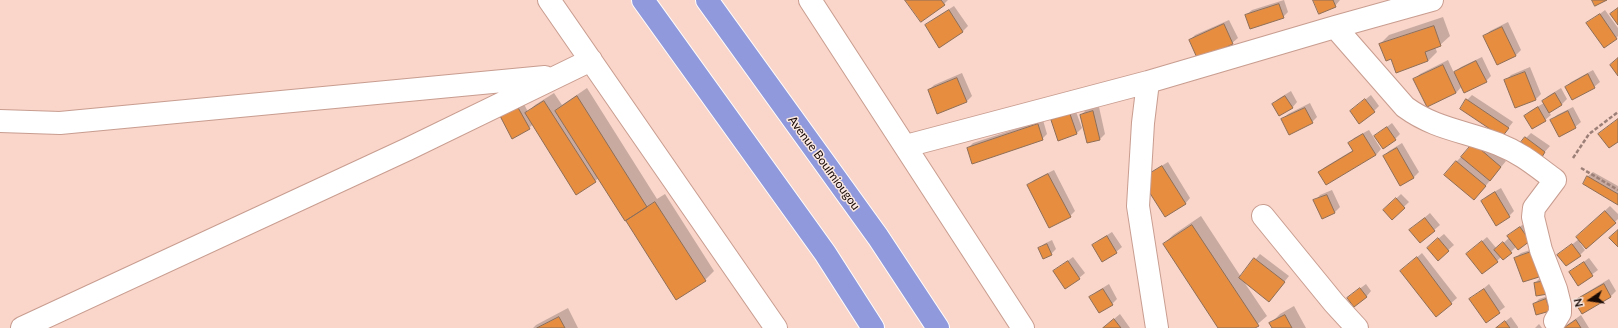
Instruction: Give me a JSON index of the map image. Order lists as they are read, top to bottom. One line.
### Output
{"streets":{"highway":["Avenue Boulmiougou"]},"north":"left"}
